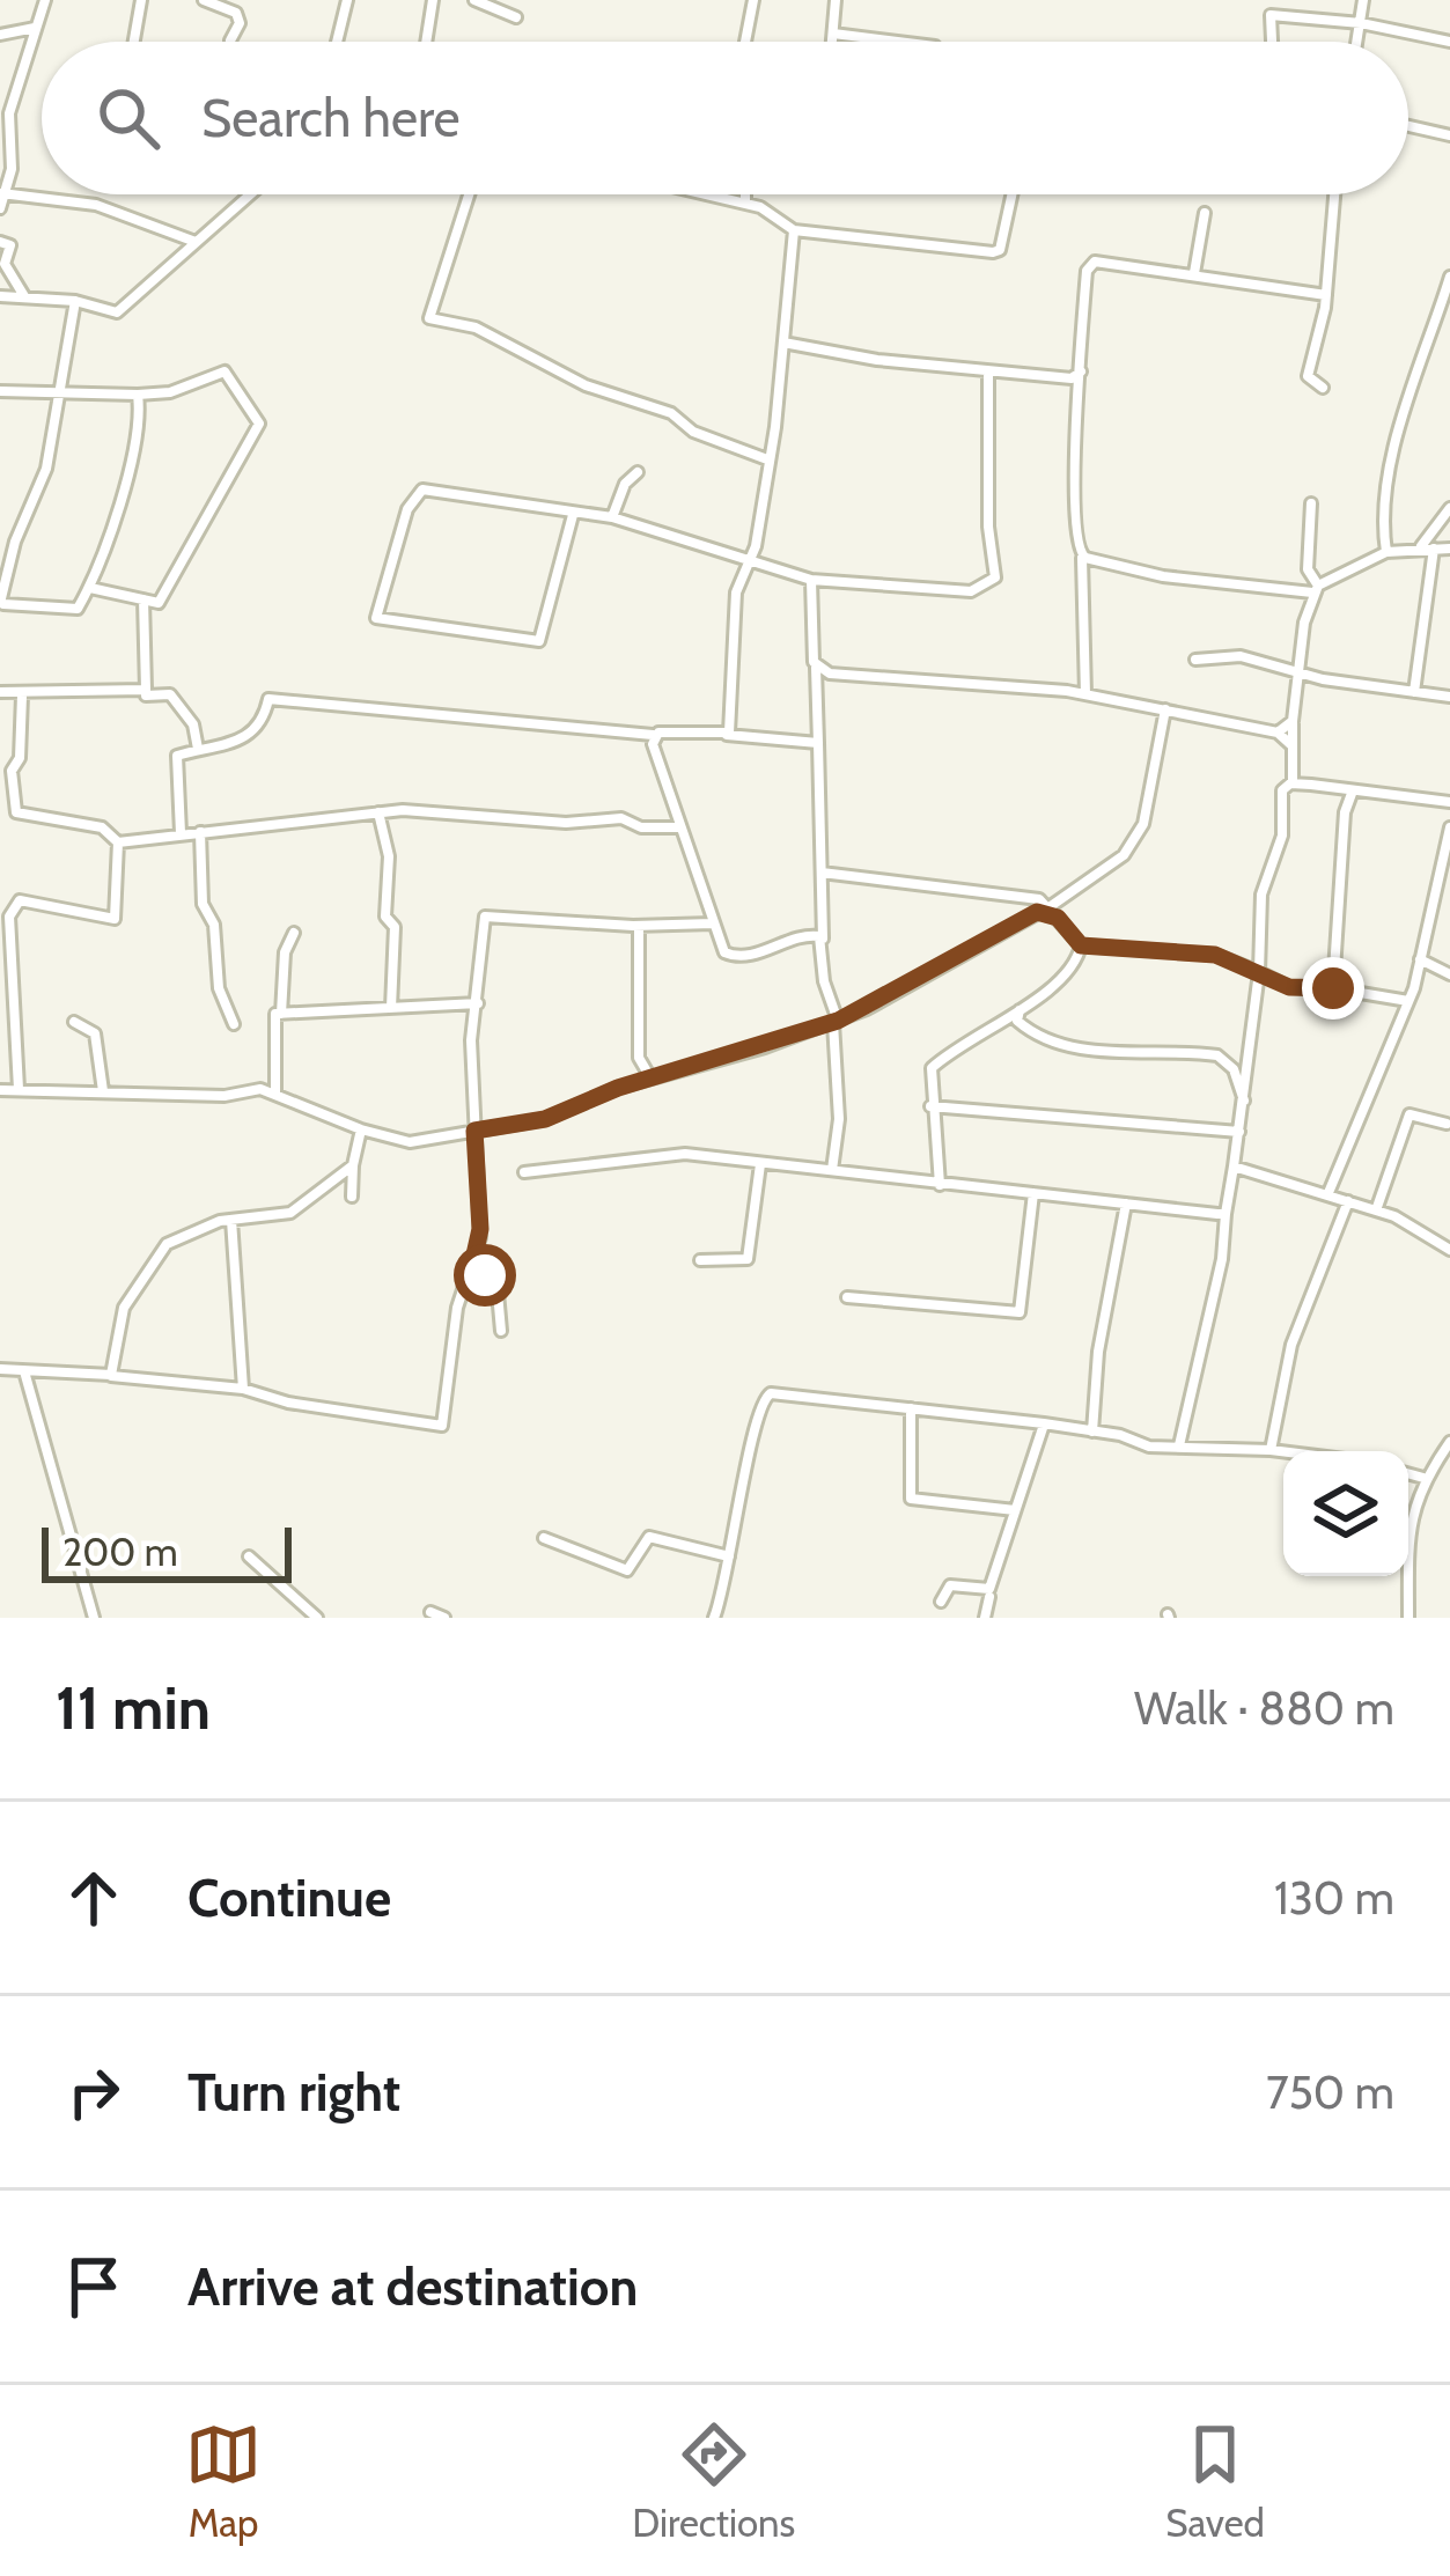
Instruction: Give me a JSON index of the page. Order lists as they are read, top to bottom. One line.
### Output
{"scale_bar":"200 m","page":{"search":"Search here","scale":"200 m","heading":["11 min","Walk · 880 m"],"list":[["Continue","130 m"],["Turn right","750 m"],"Arrive at destination"],"nav":["Map","Directions","Saved"]}}
